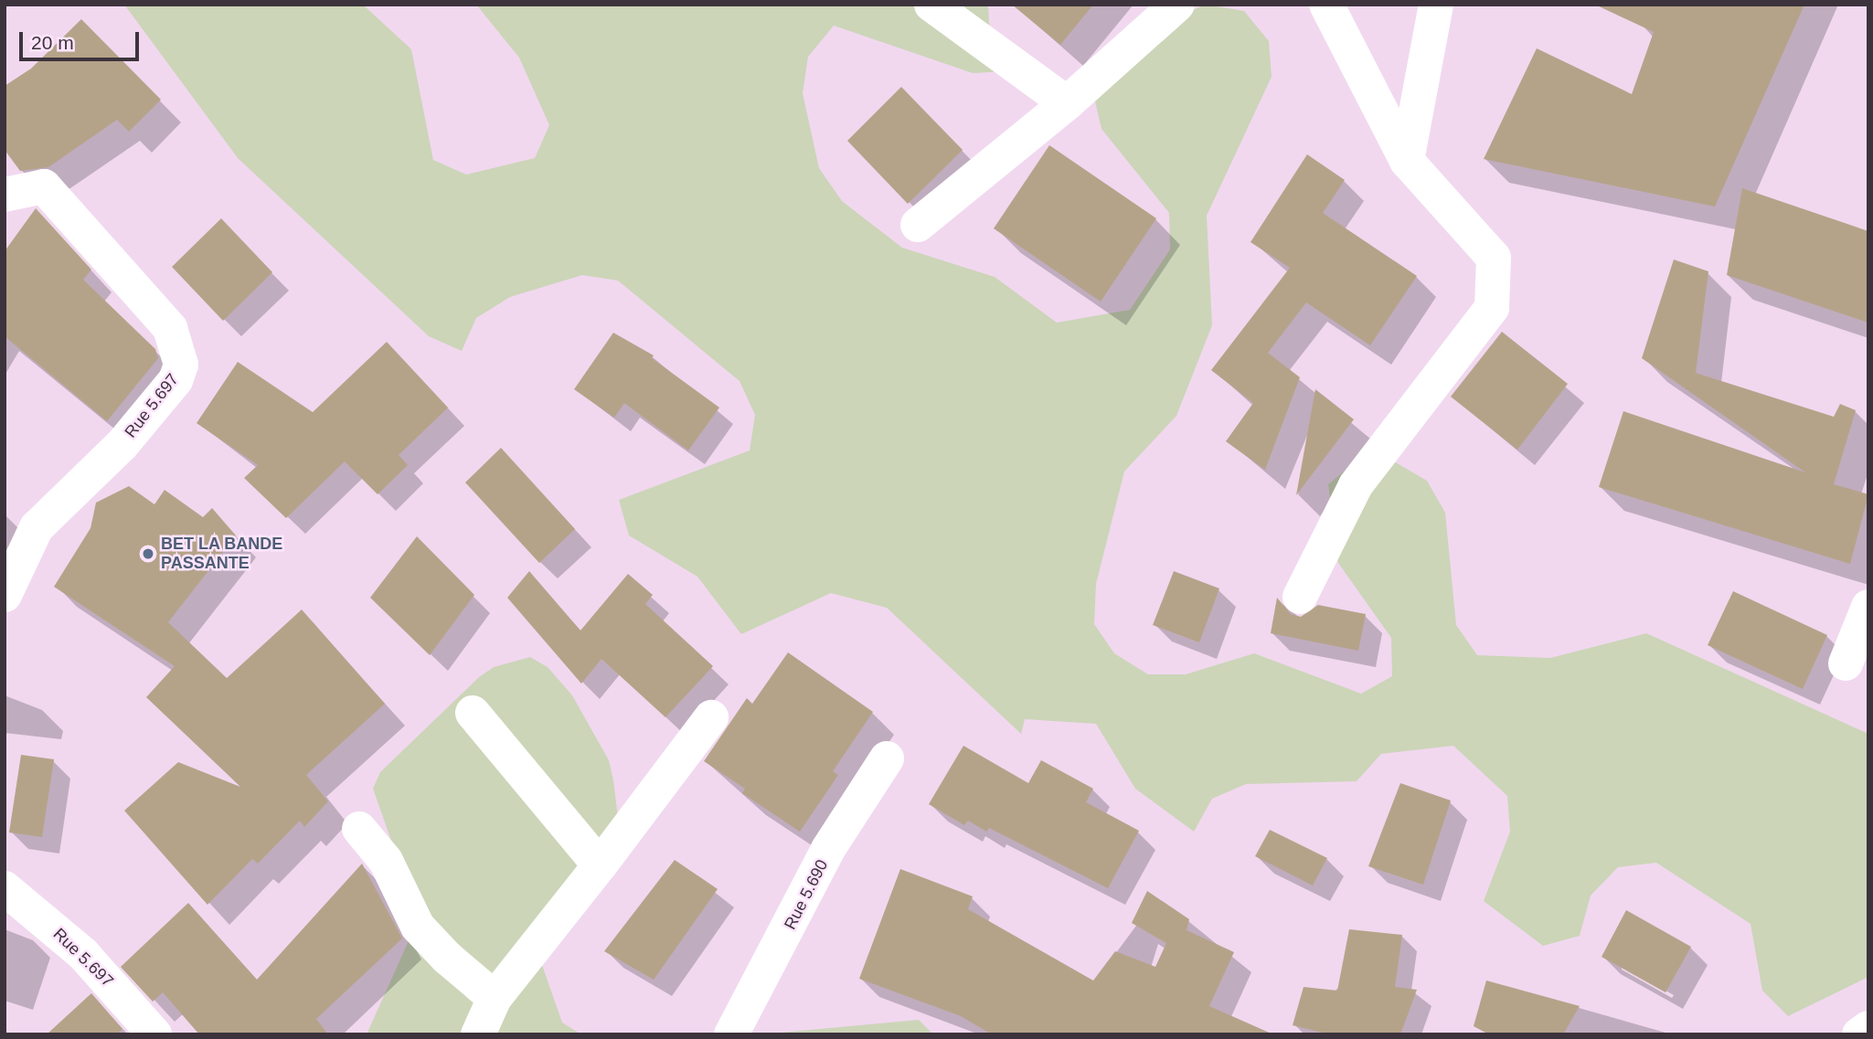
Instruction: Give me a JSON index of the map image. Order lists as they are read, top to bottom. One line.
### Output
{"streets":{"street":["Rue 5.697","Rue 5.690"]},"places":["BET LA BANDE PASSANTE"],"scale_bar":"20 m"}
